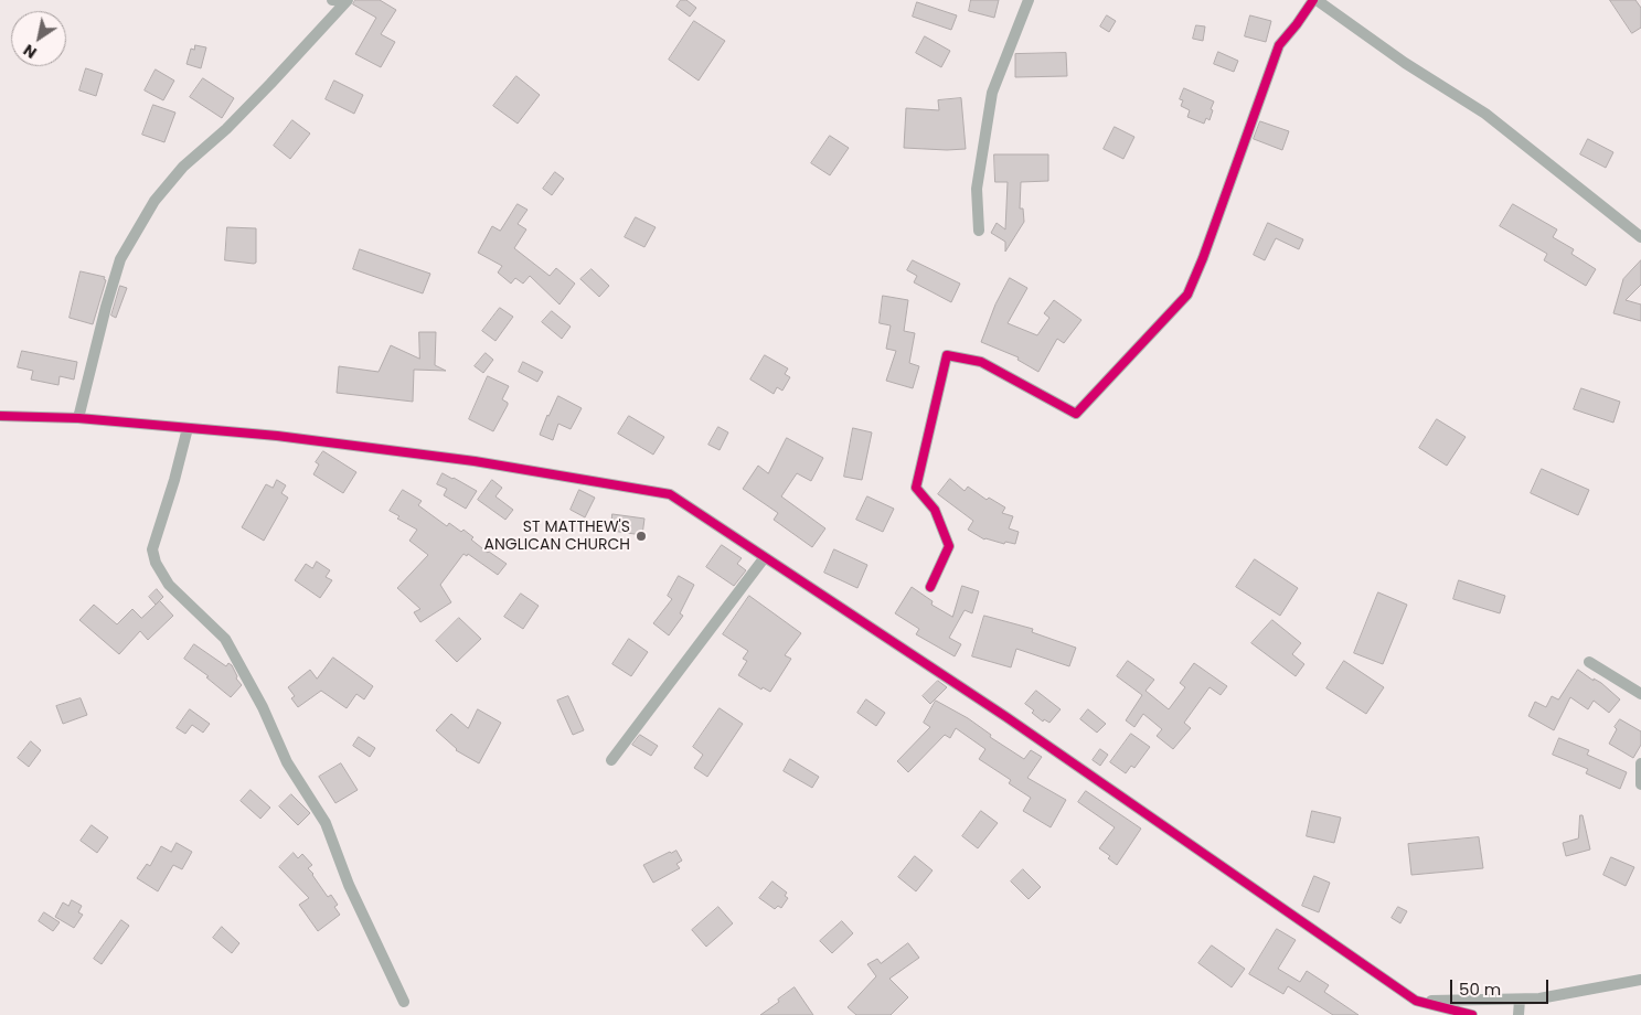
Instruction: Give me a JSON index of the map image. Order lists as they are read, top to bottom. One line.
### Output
{"places":["ST MATTHEW'S ANGLICAN CHURCH"],"scale_bar":"50 m","north":"bottom left"}
